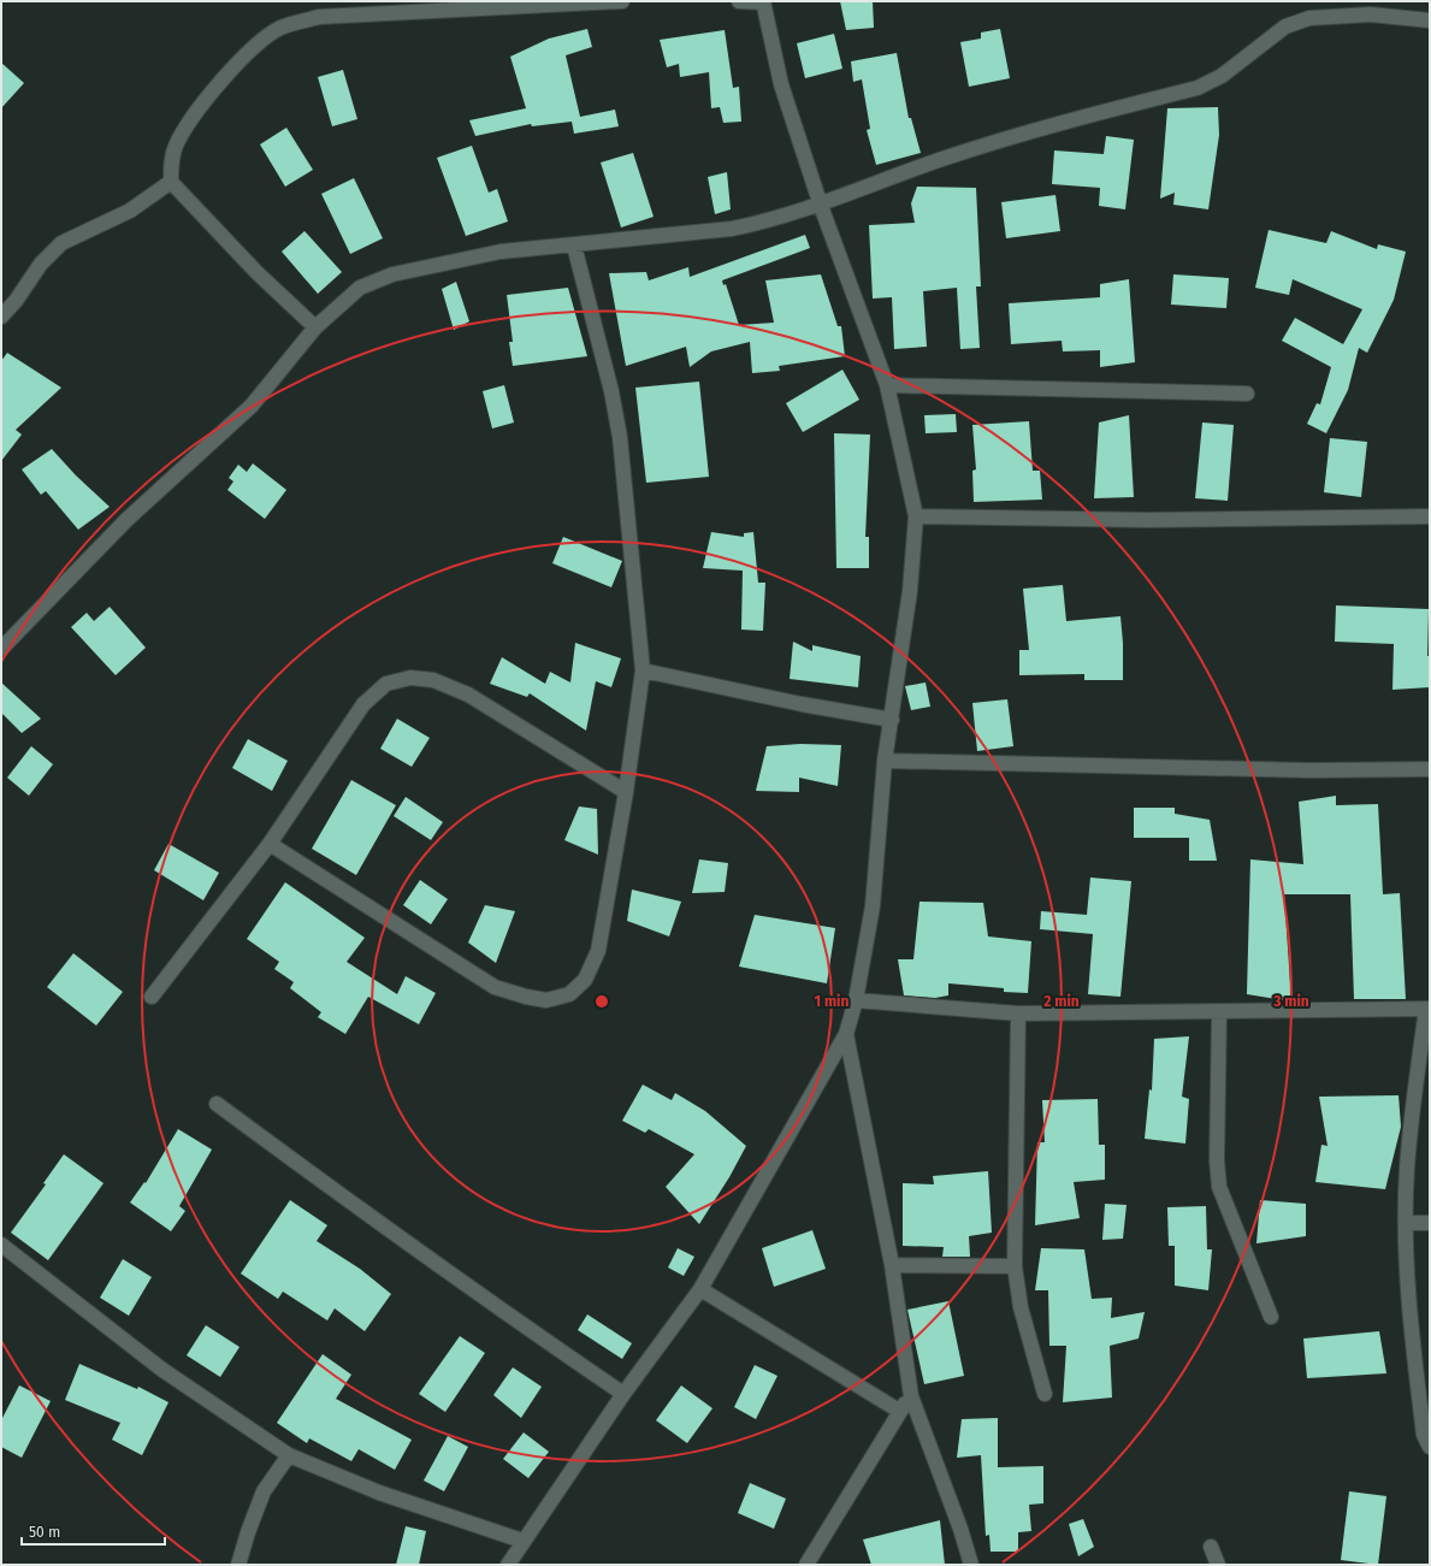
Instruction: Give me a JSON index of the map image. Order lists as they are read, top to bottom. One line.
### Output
{"scale_bar":"50 m","rings":["1 min","2 min","3 min"]}
